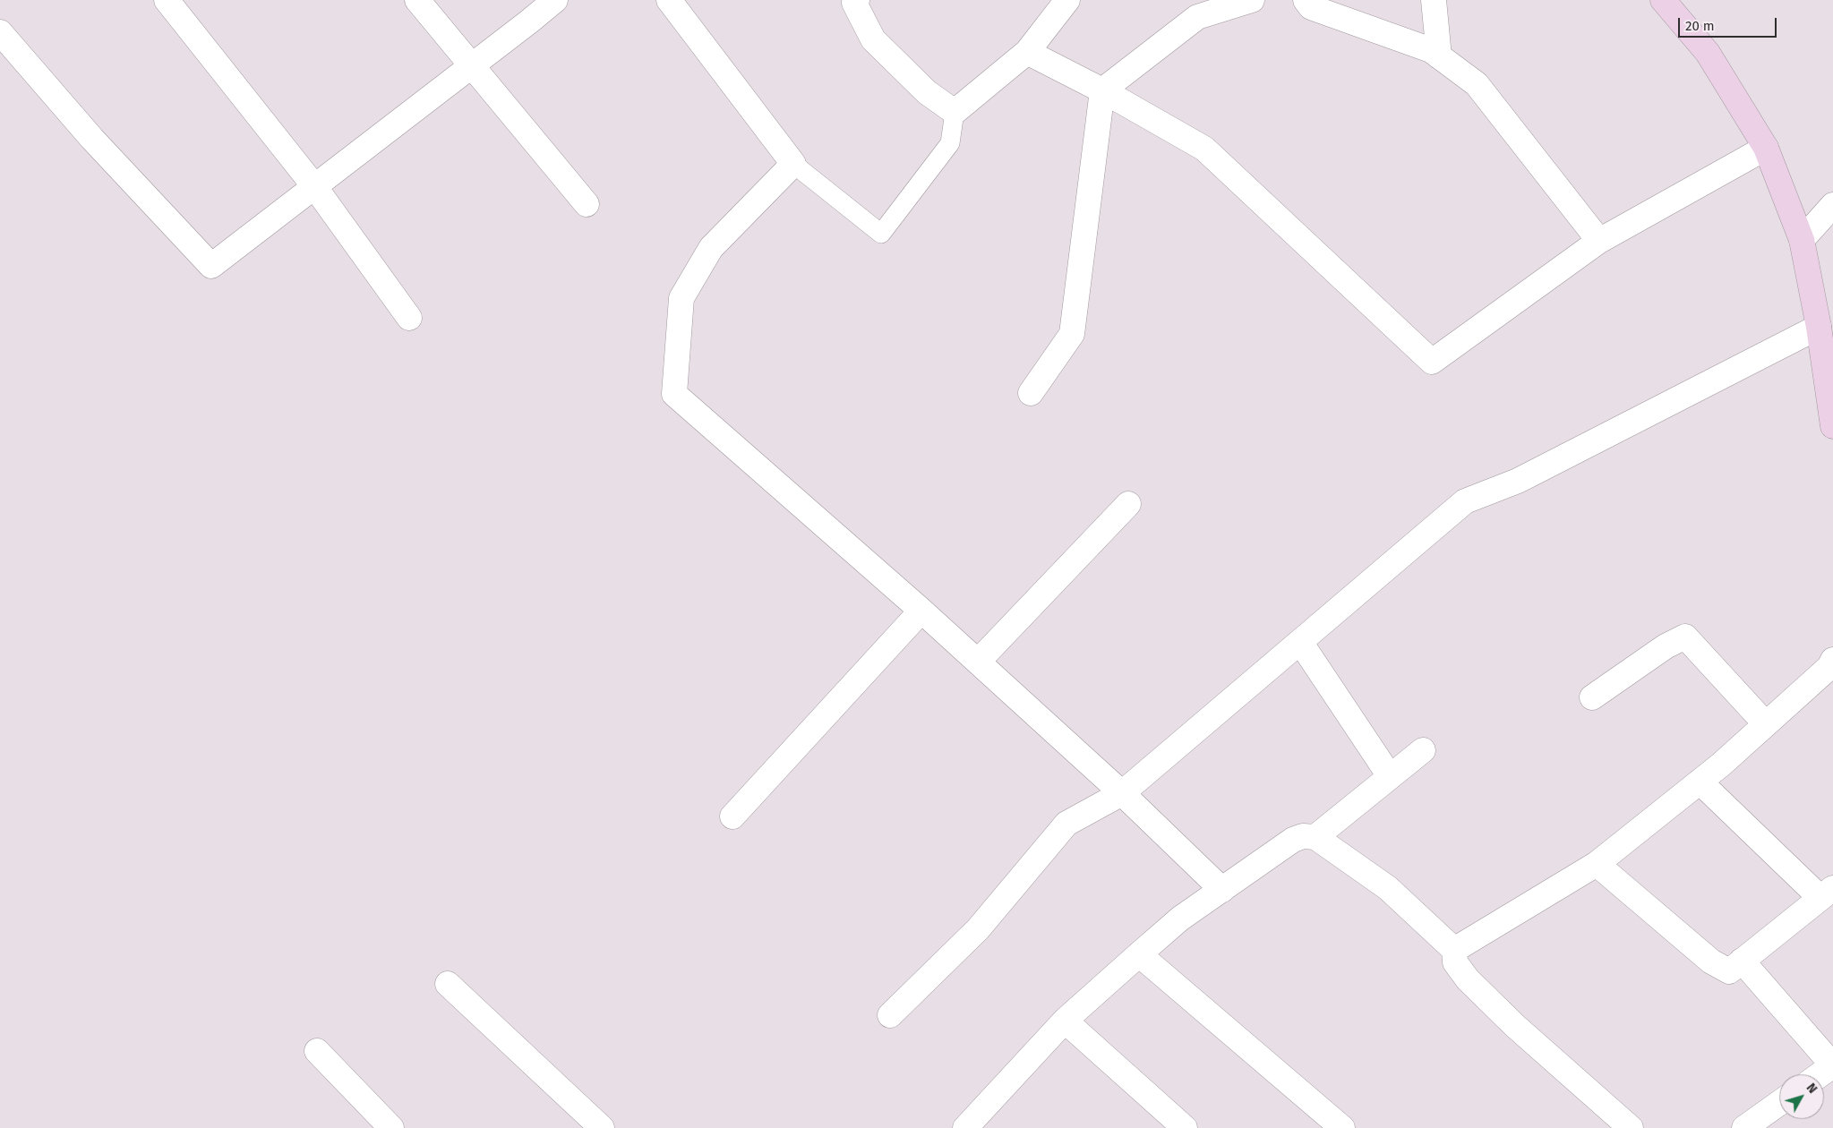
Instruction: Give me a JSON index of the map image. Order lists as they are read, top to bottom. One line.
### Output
{"scale_bar":"20 m","north":"top right"}
